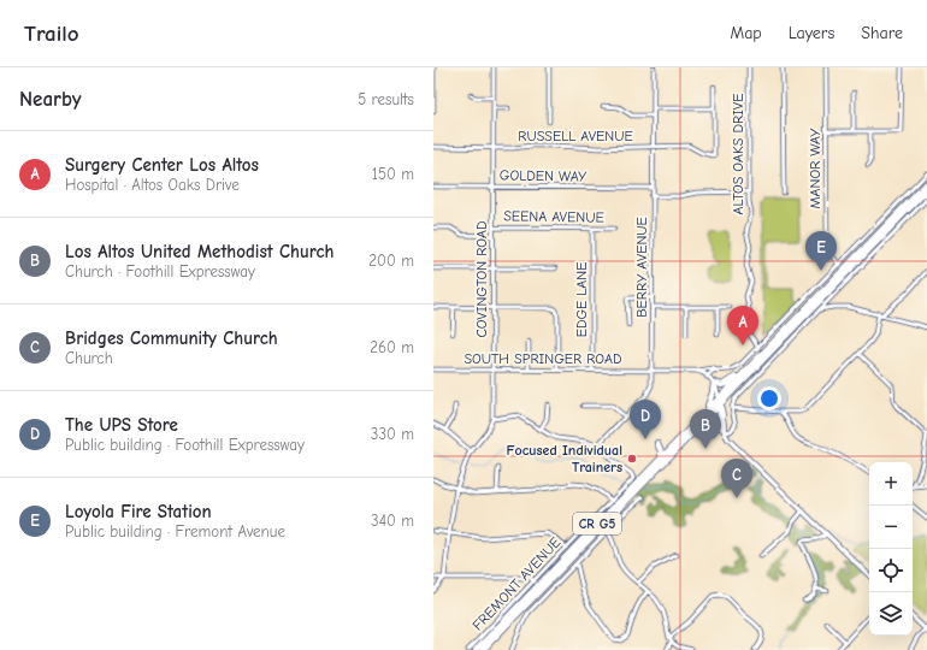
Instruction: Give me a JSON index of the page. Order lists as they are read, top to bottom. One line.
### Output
{"streets":{"highway":["CR G5"],"street":["RUSSELL AVENUE","ALTOS OAKS DRIVE","MANOR WAY","GOLDEN WAY","SEENA AVENUE","BERRY AVENUE","COVINGTON ROAD","EDGE LANE","SOUTH SPRINGER ROAD","FREMONT AVENUE"]},"crossings":[["RUSSELL AVENUE","BERRY AVENUE"],["RUSSELL AVENUE","COVINGTON ROAD"],["GOLDEN WAY","BERRY AVENUE"],["GOLDEN WAY","COVINGTON ROAD"],["SEENA AVENUE","COVINGTON ROAD"],["SEENA AVENUE","EDGE LANE"],["BERRY AVENUE","SOUTH SPRINGER ROAD"],["BERRY AVENUE","FREMONT AVENUE"],["COVINGTON ROAD","SOUTH SPRINGER ROAD"],["EDGE LANE","SOUTH SPRINGER ROAD"],["SOUTH SPRINGER ROAD","CR G5"]],"places":["Focused Individual Trainers"],"page":{"header":"Trailo","nav":["Map","Layers","Share"],"heading":["Nearby","5 results"],"list":[{"mark":"A","name":"Surgery Center Los Altos","note":"Hospital · Altos Oaks Drive","value":"150 m"},{"mark":"B","name":"Los Altos United Methodist Church","note":"Church · Foothill Expressway","value":"200 m"},{"mark":"C","name":"Bridges Community Church","note":"Church","value":"260 m"},{"mark":"D","name":"The UPS Store","note":"Public building · Foothill Expressway","value":"330 m"},{"mark":"E","name":"Loyola Fire Station","note":"Public building · Fremont Avenue","value":"340 m"}],"pins":["E","A","D","B","C"],"map_buttons":["+","−"]}}
